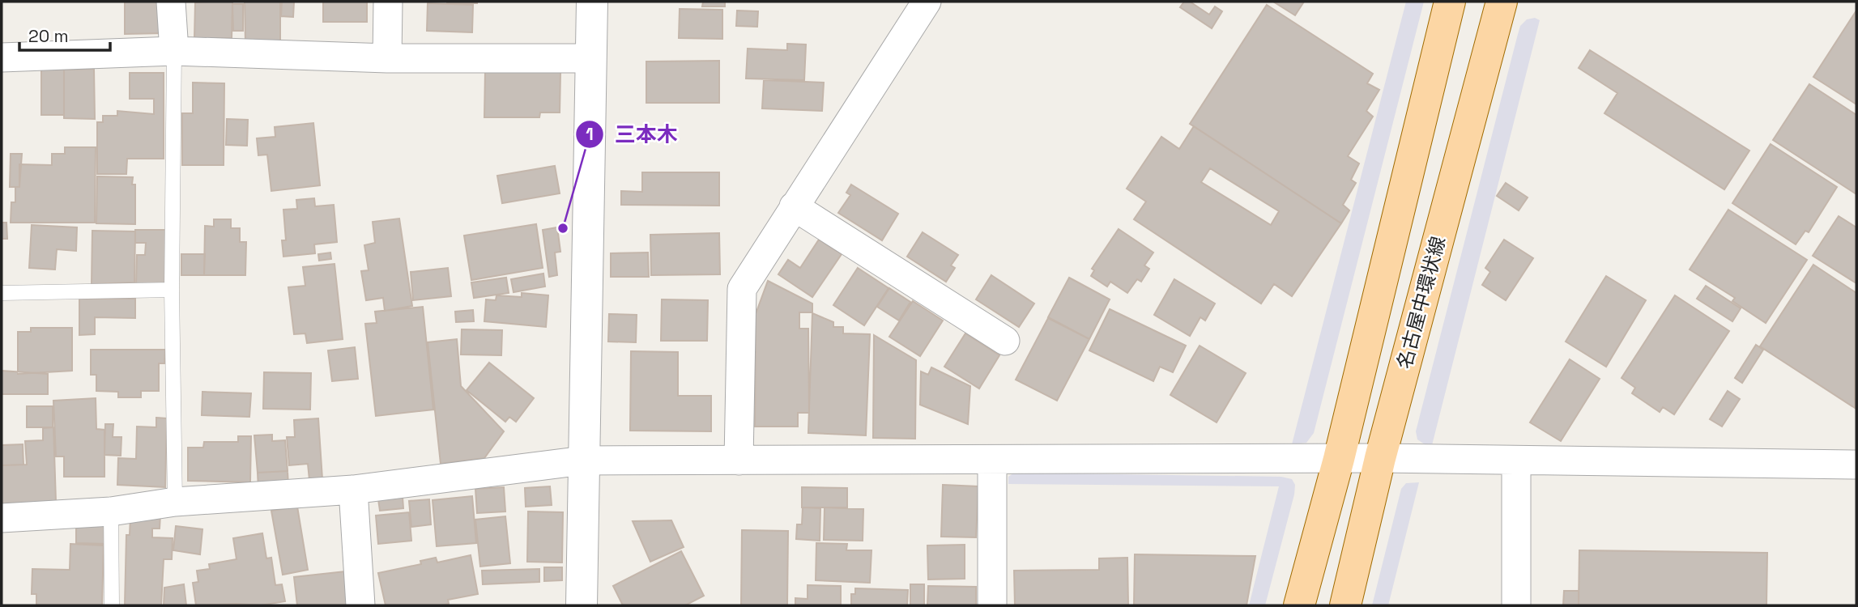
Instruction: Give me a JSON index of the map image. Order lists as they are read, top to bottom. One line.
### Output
{"streets":{"main road":["名古屋中環状線"]},"places":["三本木"],"scale_bar":"20 m"}
